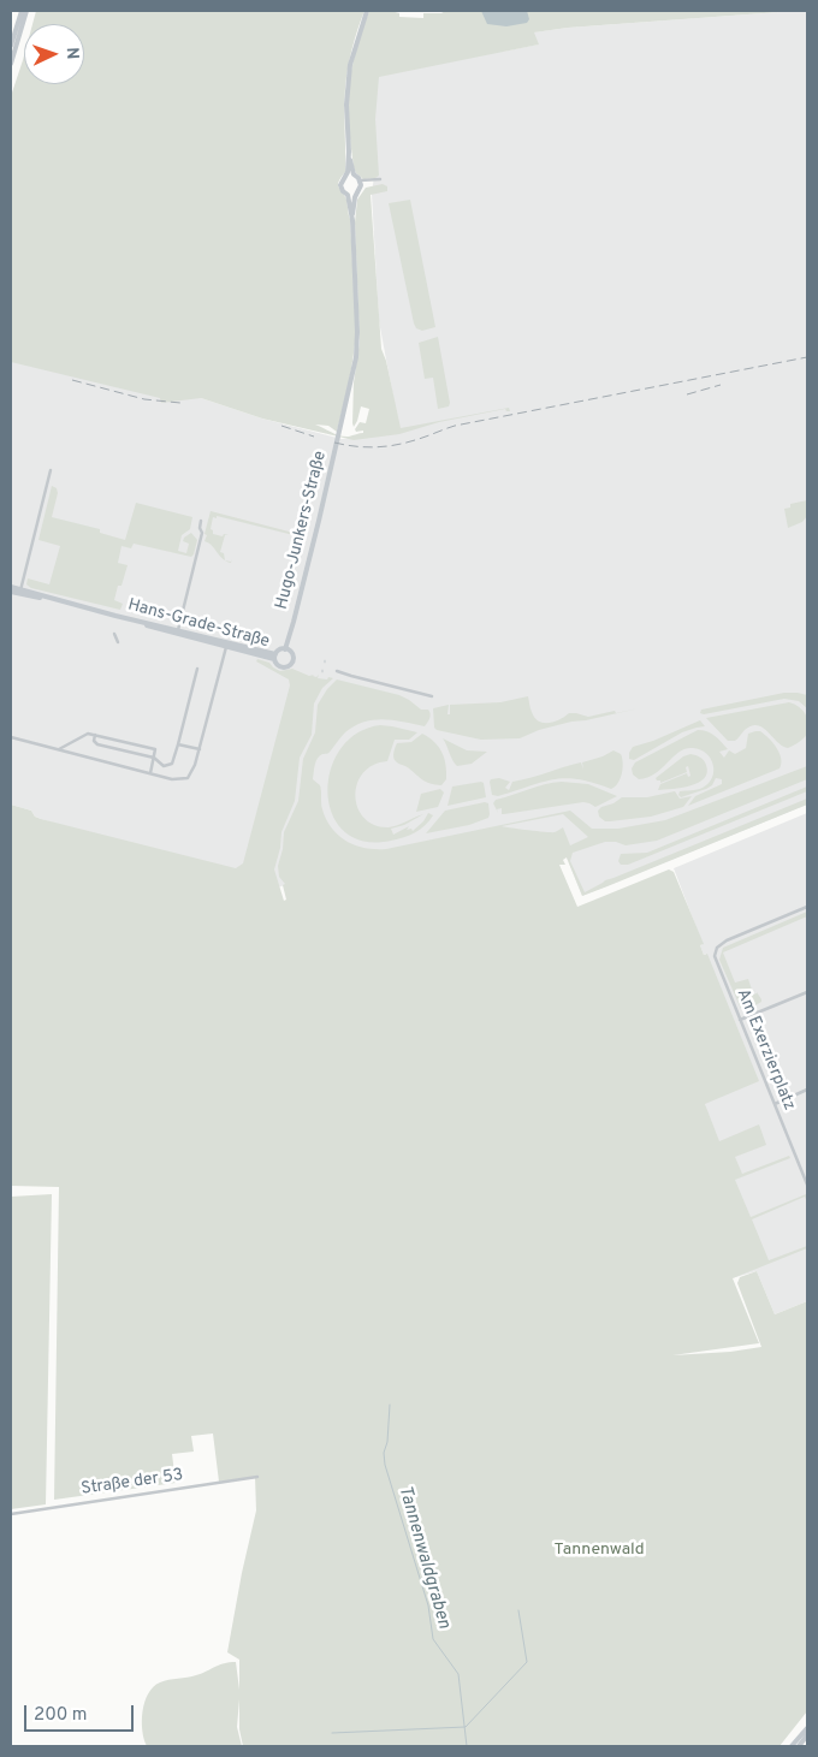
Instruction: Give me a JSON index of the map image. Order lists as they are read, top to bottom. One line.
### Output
{"streets":{"street":["Hugo-Junkers-Straße","Hans-Grade-Straße","Am Exerzierplatz","Straße der 53"]},"crossings":[["Hugo-Junkers-Straße","Hans-Grade-Straße"]],"water":["Tannenwaldgraben"],"parks":["Tannenwald"],"scale_bar":"200 m","north":"right"}
